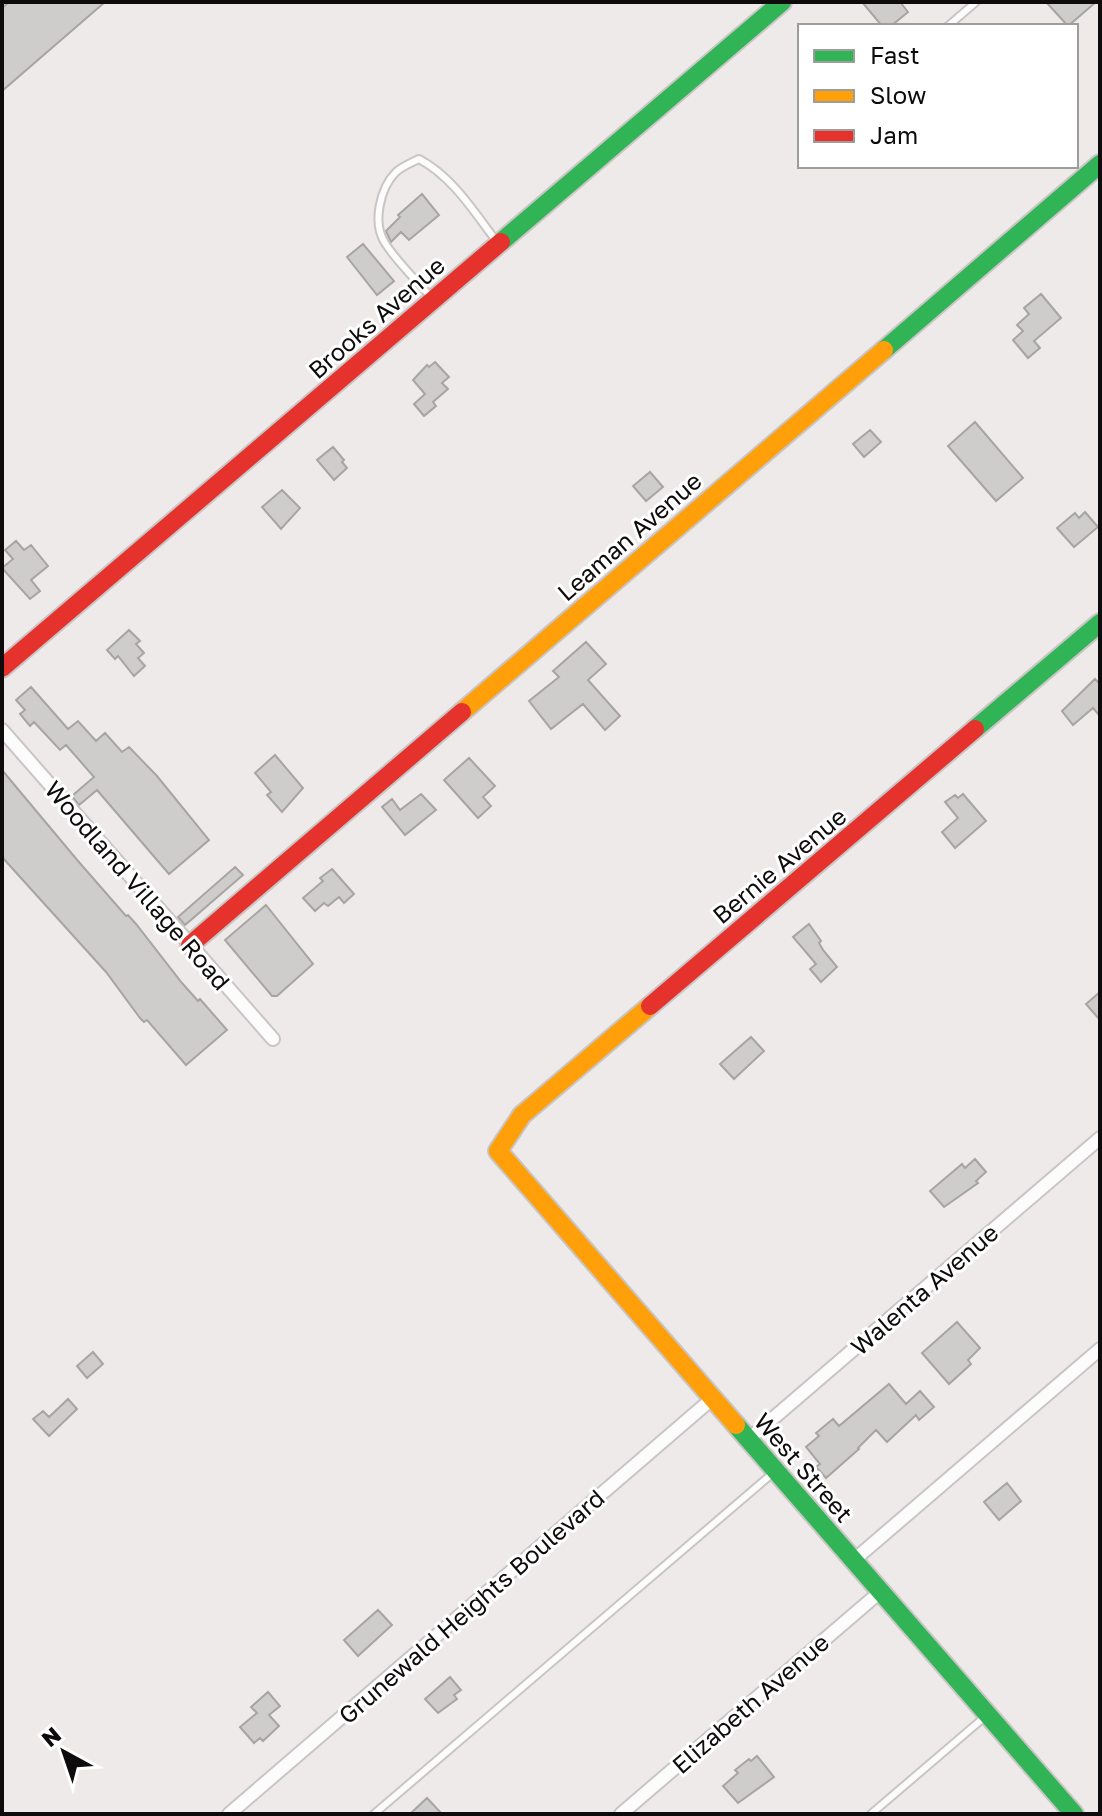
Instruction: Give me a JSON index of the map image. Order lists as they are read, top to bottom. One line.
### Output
{"streets":{"street":["Brooks Avenue","Leaman Avenue","Bernie Avenue","Woodland Village Road","Walenta Avenue","West Street","Grunewald Heights Boulevard","Elizabeth Avenue"]},"crossings":[["Leaman Avenue","Woodland Village Road"],["Bernie Avenue","West Street"],["Walenta Avenue","West Street"],["West Street","Grunewald Heights Boulevard"],["West Street","Elizabeth Avenue"]],"legend":["Fast","Slow","Jam"],"north":"top left"}
